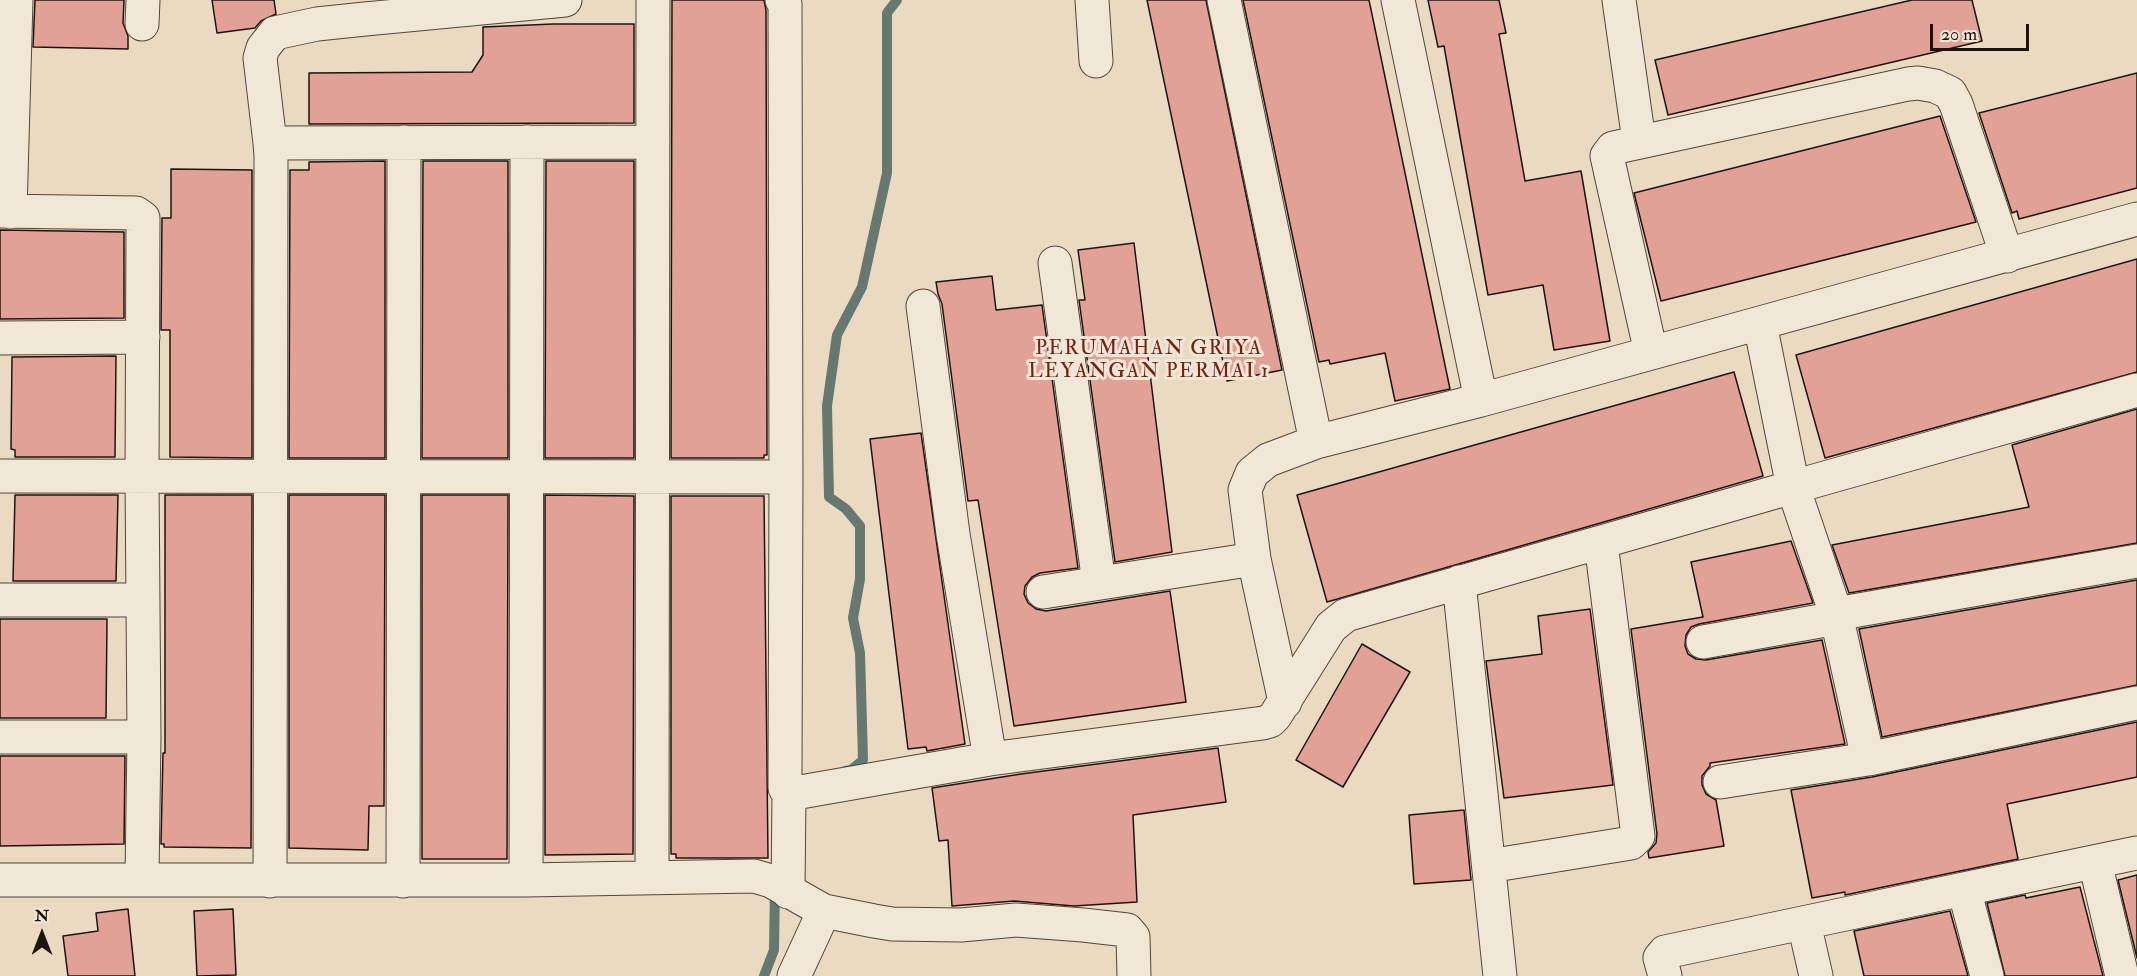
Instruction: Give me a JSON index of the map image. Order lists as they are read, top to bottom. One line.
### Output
{"districts":["PERUMAHAN GRIYA LEYANGAN PERMAI 1"],"scale_bar":"20 m","north":"top"}
